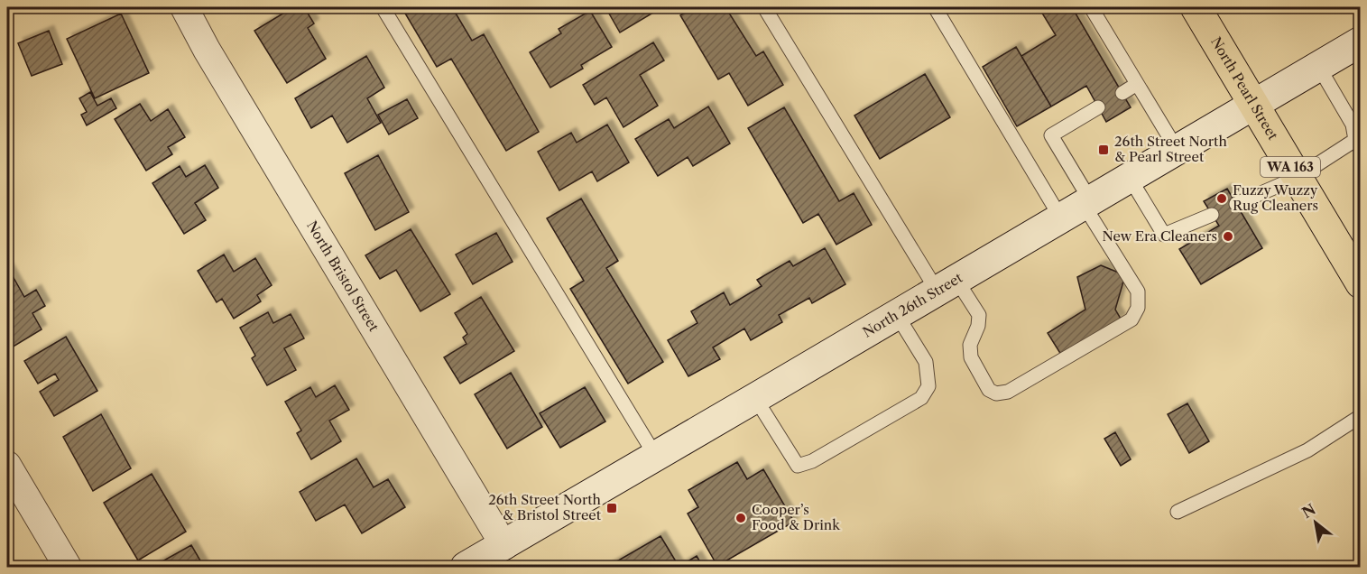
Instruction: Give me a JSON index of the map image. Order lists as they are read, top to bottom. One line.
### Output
{"streets":{"main road":["North Pearl Street","WA 163"],"street":["North Bristol Street","North 26th Street"]},"crossings":[["North Pearl Street","North 26th Street"],["North Bristol Street","North 26th Street"]],"places":{"transit":["26th Street North & Pearl Street","26th Street North & Bristol Street"],"other":["Fuzzy Wuzzy Rug Cleaners","New Era Cleaners","Cooper’s Food & Drink"]},"north":"top left"}
